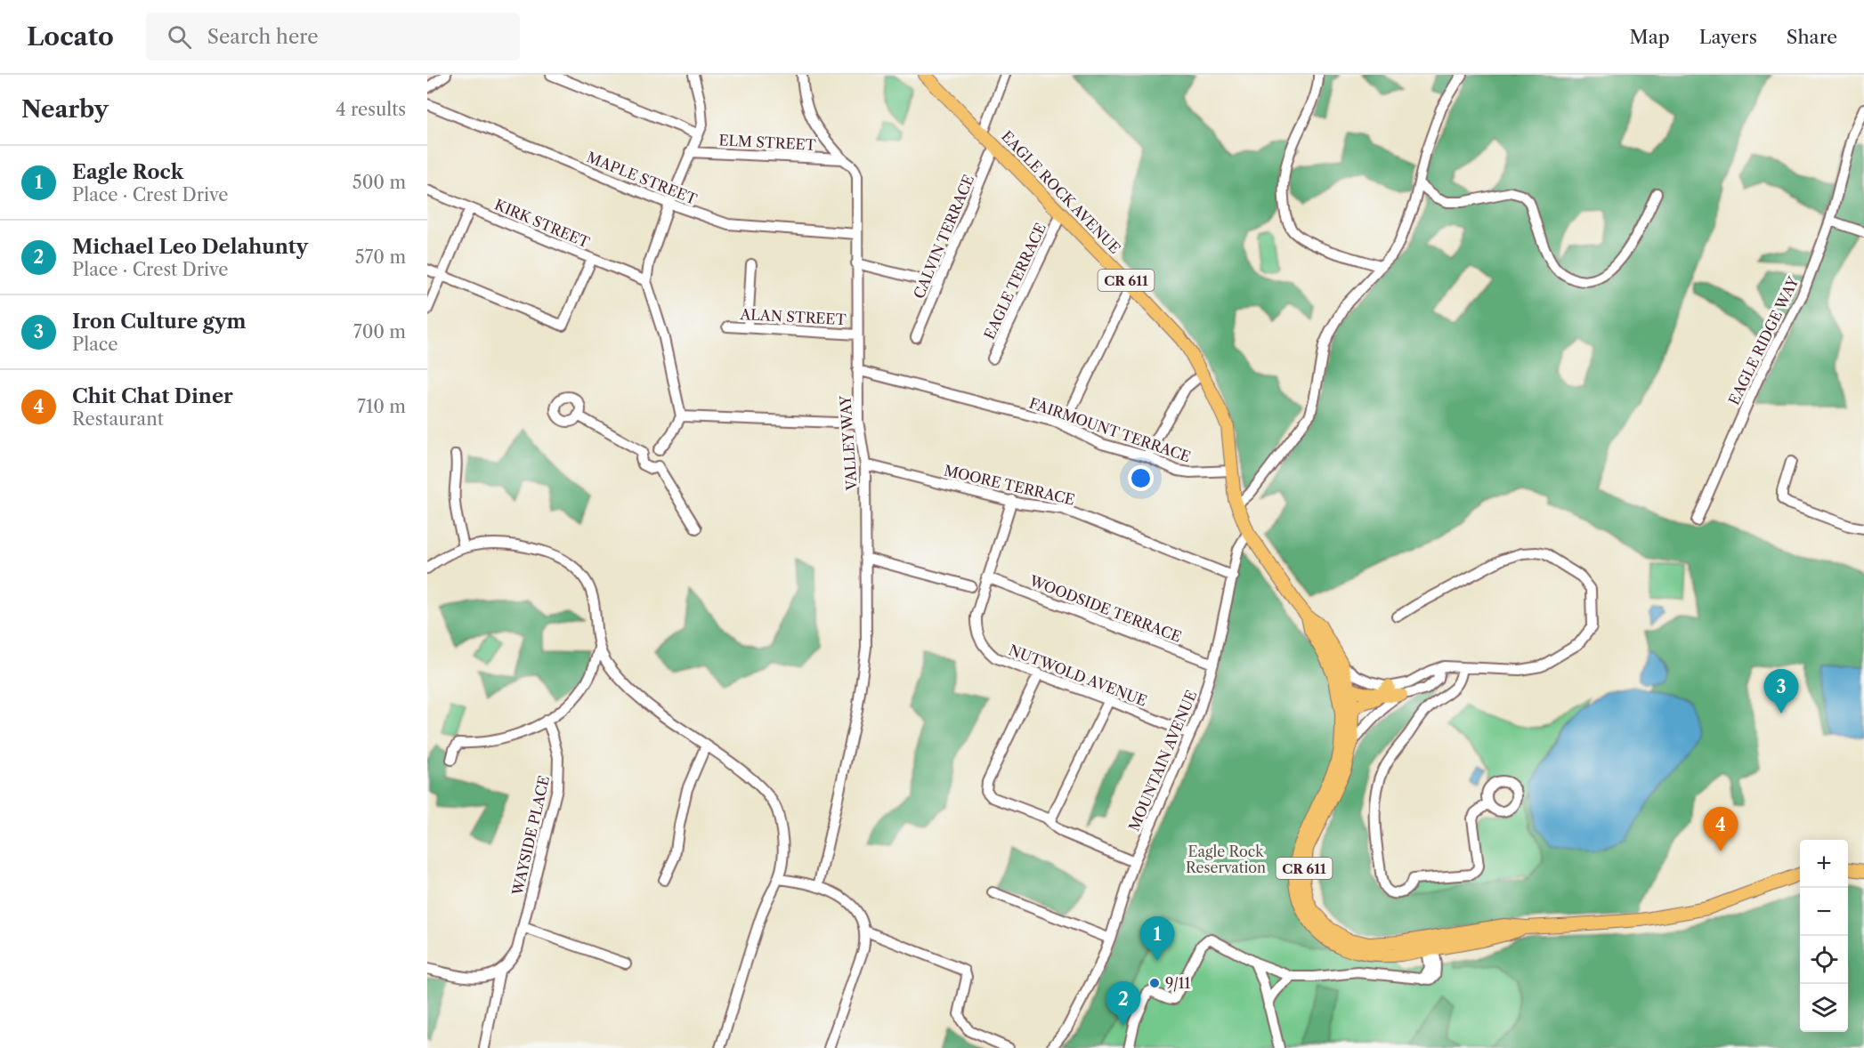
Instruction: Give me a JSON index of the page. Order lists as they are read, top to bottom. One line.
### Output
{"streets":{"main road":["EAGLE ROCK AVENUE","CR 611"],"street":["ELM STREET","MAPLE STREET","KIRK STREET","CALVIN TERRACE","EAGLE TERRACE","ALAN STREET","EAGLE RIDGE WAY","FAIRMOUNT TERRACE","VALLEY WAY","MOORE TERRACE","WOODSIDE TERRACE","NUTWOLD AVENUE","MOUNTAIN AVENUE","WAYSIDE PLACE"]},"crossings":[["ELM STREET","VALLEY WAY"],["MAPLE STREET","VALLEY WAY"],["EAGLE ROCK AVENUE","CALVIN TERRACE"],["EAGLE ROCK AVENUE","EAGLE TERRACE"],["EAGLE ROCK AVENUE","FAIRMOUNT TERRACE"],["EAGLE ROCK AVENUE","MOUNTAIN AVENUE"],["ALAN STREET","VALLEY WAY"],["FAIRMOUNT TERRACE","VALLEY WAY"],["VALLEY WAY","MOORE TERRACE"],["MOORE TERRACE","NUTWOLD AVENUE"],["MOORE TERRACE","MOUNTAIN AVENUE"],["WOODSIDE TERRACE","NUTWOLD AVENUE"],["WOODSIDE TERRACE","MOUNTAIN AVENUE"],["NUTWOLD AVENUE","MOUNTAIN AVENUE"]],"parks":["Eagle Rock Reservation"],"places":["9/11"],"page":{"header":"Locato","search":"Search here","nav":["Map","Layers","Share"],"heading":["Nearby","4 results"],"list":[{"mark":"1","name":"Eagle Rock","note":"Place · Crest Drive","value":"500 m"},{"mark":"2","name":"Michael Leo Delahunty","note":"Place · Crest Drive","value":"570 m"},{"mark":"3","name":"Iron Culture gym","note":"Place","value":"700 m"},{"mark":"4","name":"Chit Chat Diner","note":"Restaurant","value":"710 m"}],"pins":["3","4","1","2"],"map_buttons":["+","−"]}}
